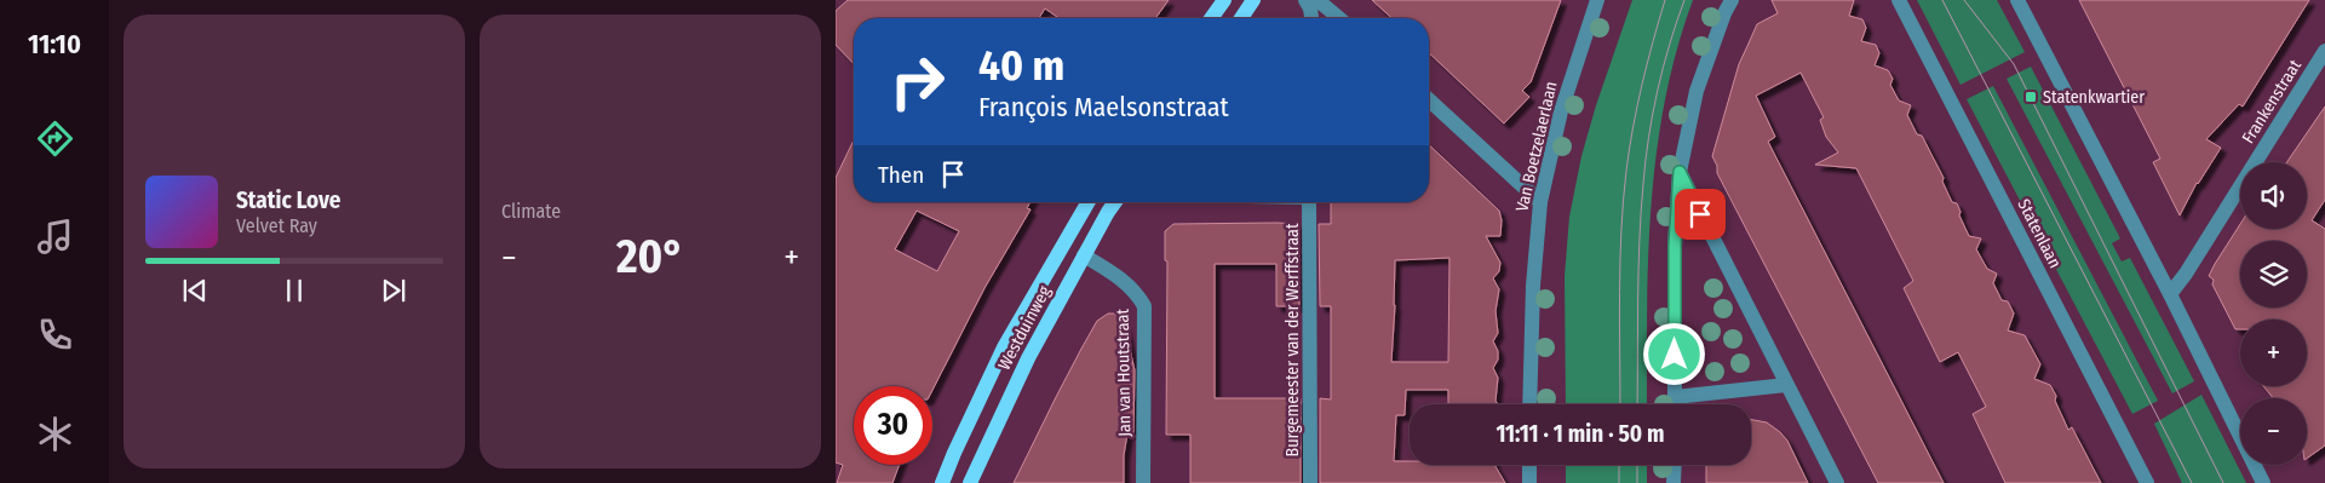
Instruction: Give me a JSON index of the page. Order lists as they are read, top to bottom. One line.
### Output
{"streets":{"main road":["Westduinweg"],"street":["Frankenstraat","Van Boetzelaerlaan","Statenlaan","Burgemeester van der Werffstraat","Jan van Houtstraat"]},"crossings":[["Westduinweg","Jan van Houtstraat"]],"places":{"transit":["Statenkwartier"]},"page":{"tabs":"11:10","tile":"Climate","turn":["40 m","François Maelsonstraat"],"then":"Then","map_buttons":["+","−"],"song":["Static Love","Velvet Ray"],"heat":["−","20°","+"],"limit":"30","trip":"11:11 · 1 min · 50 m"}}
